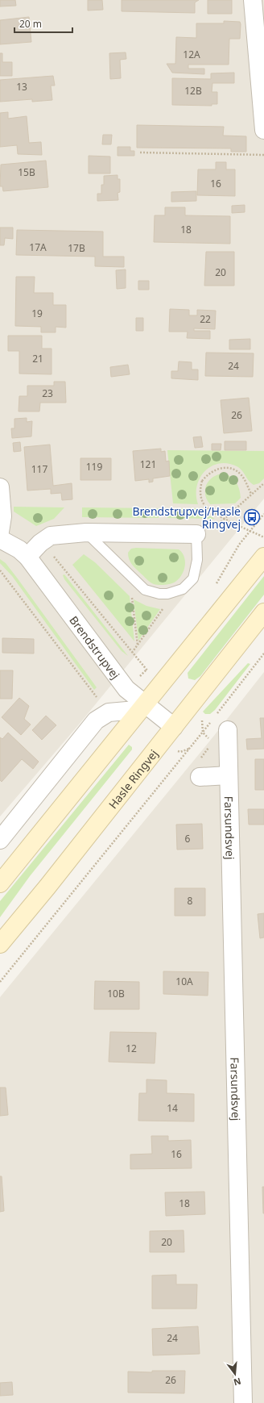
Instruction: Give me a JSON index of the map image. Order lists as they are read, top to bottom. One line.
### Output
{"streets":{"main road":["Hasle Ringvej"],"street":["Brendstrupvej","Farsundsvej"]},"crossings":[["Brendstrupvej","Hasle Ringvej"]],"places":{"bus stop":["Brendstrupvej/Hasle Ringvej"]},"house_numbers":["12A","13","12B","15B","16","18","17A","17B","20","19","22","21","24","23","26","121","119","117","6","8","10A","10B","12","14","16","18","20","24","26"],"scale_bar":"20 m","north":"bottom"}
